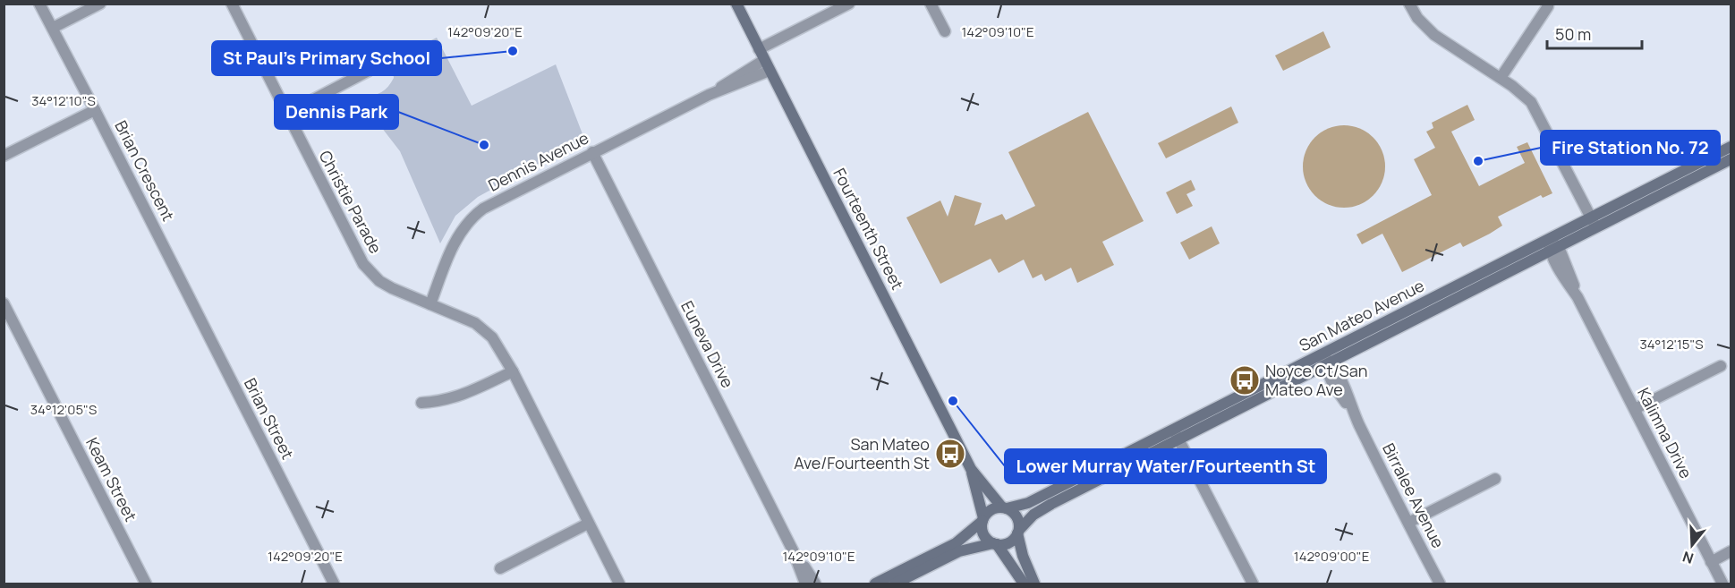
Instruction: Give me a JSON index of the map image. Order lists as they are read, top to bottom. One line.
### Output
{"streets":{"street":["Dennis Avenue","Brian Crescent","Christie Parade","Fourteenth Street","San Mateo Avenue","Euneva Drive","Brian Street","Kalimna Drive","Keam Street","Birralee Avenue"]},"crossings":[["Dennis Avenue","Christie Parade"],["Dennis Avenue","Fourteenth Street"],["Dennis Avenue","Euneva Drive"],["Brian Crescent","Brian Street"],["Fourteenth Street","San Mateo Avenue"],["San Mateo Avenue","Kalimna Drive"],["San Mateo Avenue","Birralee Avenue"]],"places":{"other":["St Paul's Primary School","Dennis Park","Fire Station No. 72","Lower Murray Water/Fourteenth St"],"bus stop":["Noyce Ct/San Mateo Ave","San Mateo Ave/Fourteenth St"]},"scale_bar":"50 m","north":"bottom","coordinates":["142°09'20\"E","142°09'10\"E","34°12'10\"S","34°12'15\"S","34°12'05\"S","142°09'00\"E"]}
